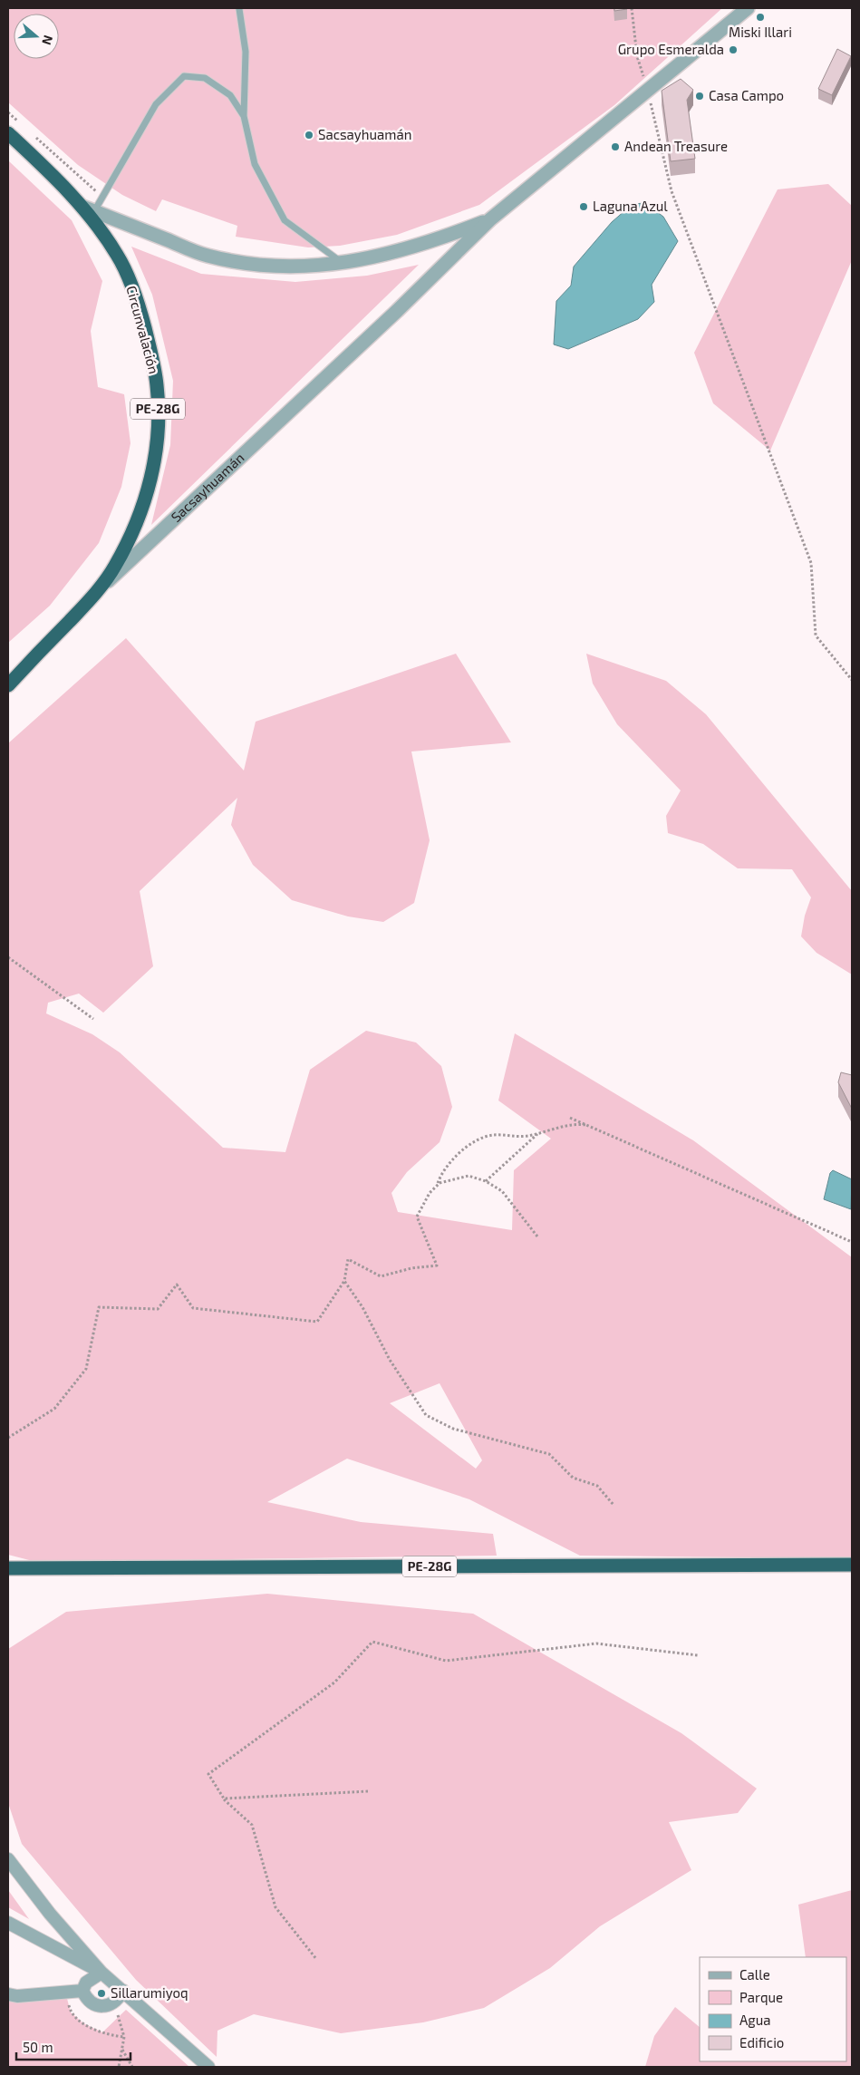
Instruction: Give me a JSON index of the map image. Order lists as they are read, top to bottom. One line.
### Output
{"streets":{"highway":["Circunvalación","PE-28G"],"street":["Sacsayhuamán"]},"crossings":[["Circunvalación","Sacsayhuamán"]],"places":["Miski Illari","Grupo Esmeralda","Casa Campo","Sacsayhuamán","Andean Treasure","Laguna Azul","Sillarumiyoq"],"legend":["Calle","Parque","Agua","Edificio"],"scale_bar":"50 m","north":"right"}
